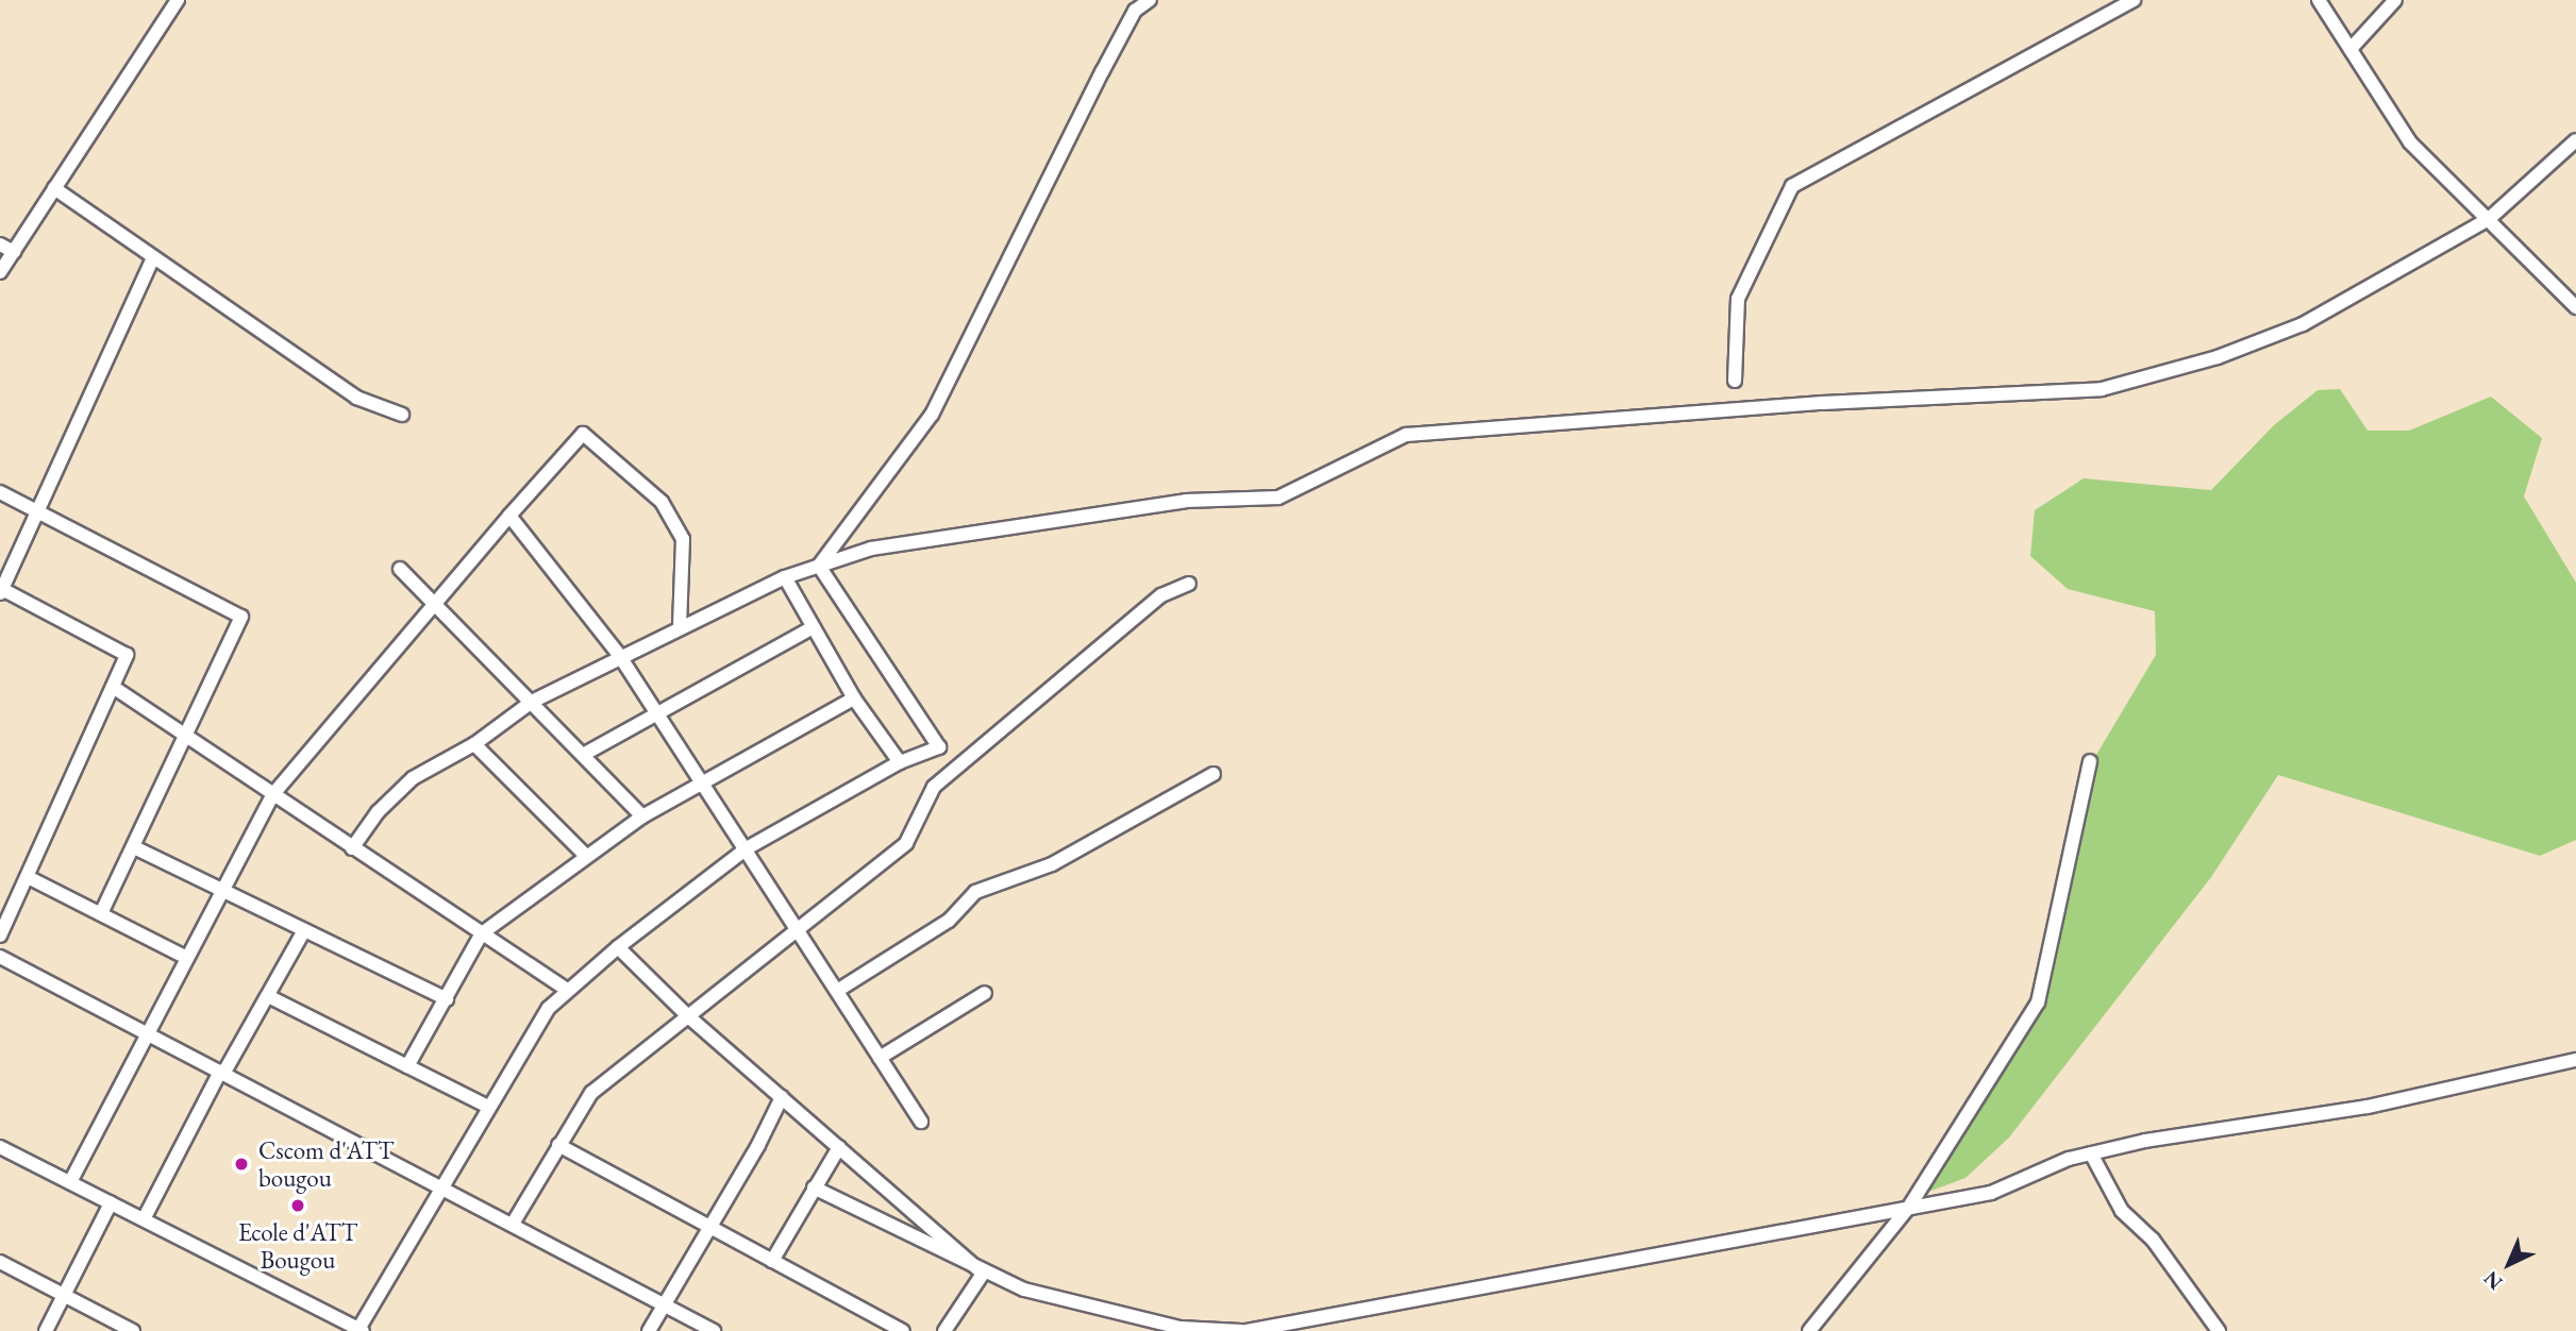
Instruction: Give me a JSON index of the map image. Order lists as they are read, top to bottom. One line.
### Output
{"places":["Cscom d'ATT bougou","Ecole d'ATT Bougou"],"north":"bottom left"}
